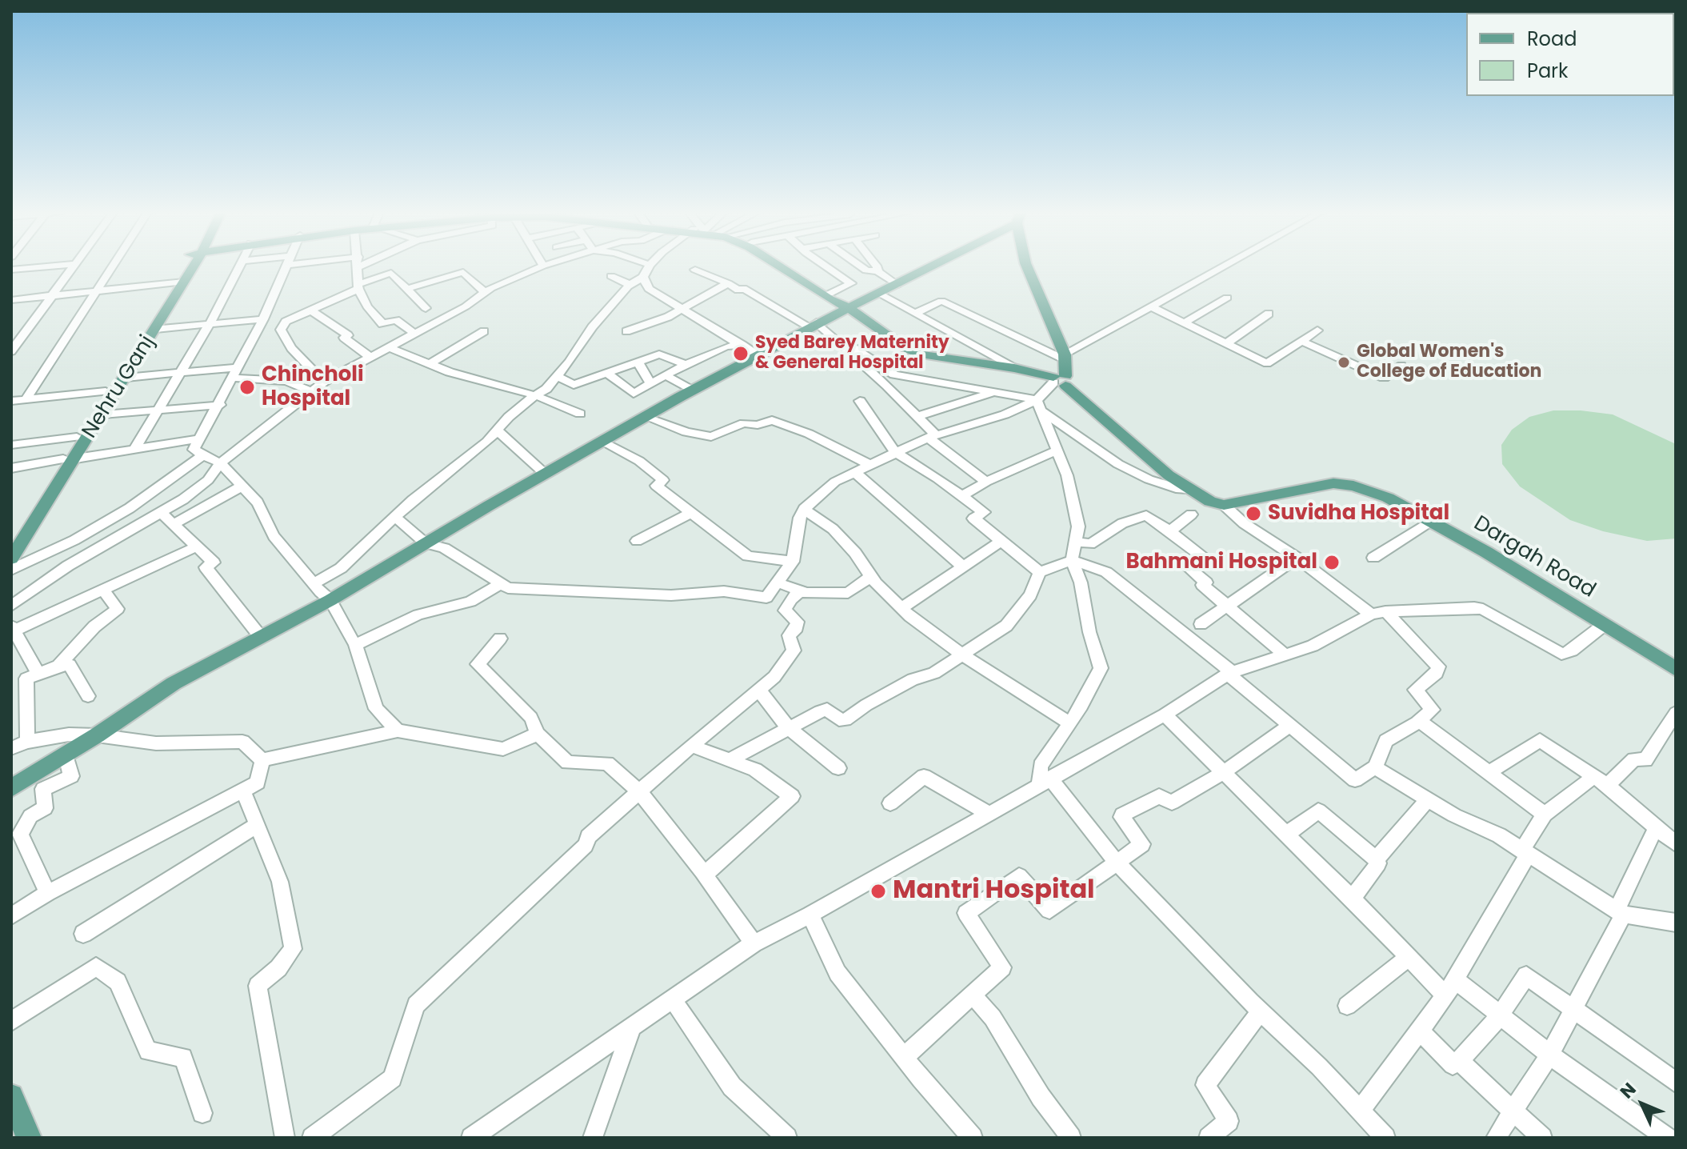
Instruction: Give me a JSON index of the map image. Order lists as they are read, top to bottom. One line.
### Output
{"streets":{"main road":["Nehru Ganj","Dargah Road"]},"places":["Syed Barey Maternity & General Hospital","Global Women's College of Education","Chincholi Hospital","Suvidha Hospital","Bahmani Hospital","Mantri Hospital"],"legend":["Road","Park"],"north":"top left"}
